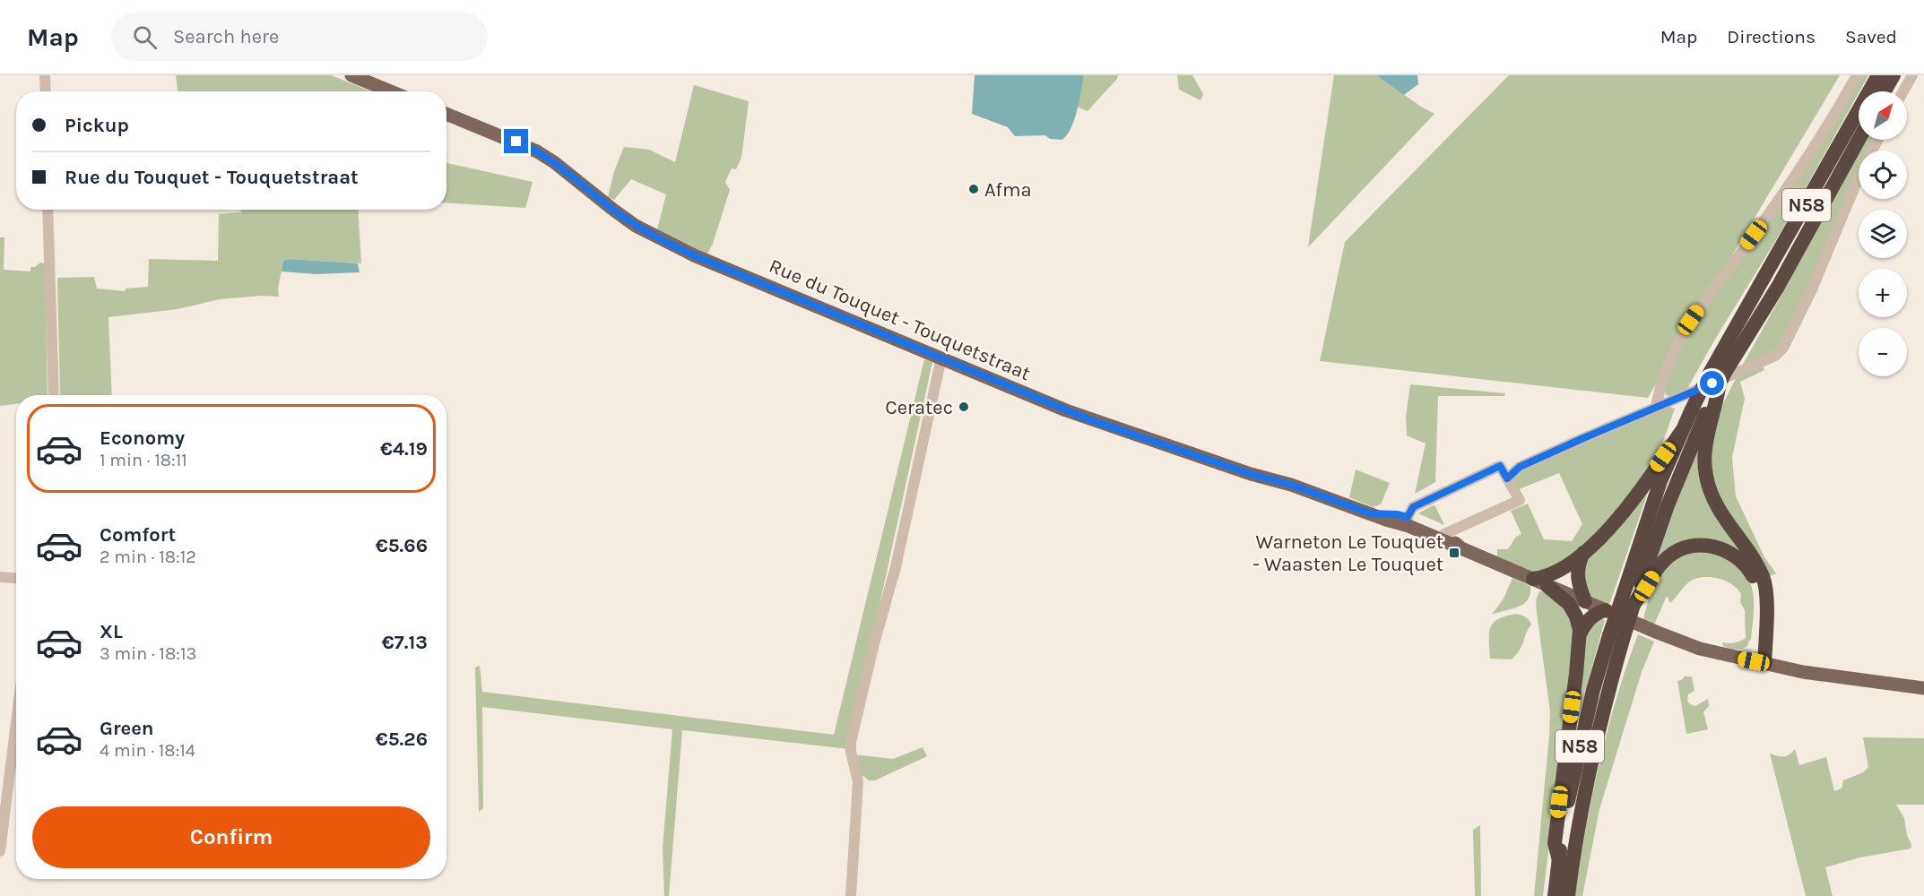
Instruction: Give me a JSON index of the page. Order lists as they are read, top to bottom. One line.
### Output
{"streets":{"highway":["N58"],"main road":["Rue du Touquet - Touquetstraat"]},"places":{"other":["Afma","Ceratec"],"transit":["Warneton Le Touquet - Waasten Le Touquet"]},"north":"top right","page":{"header":"Map","search":"Search here","nav":["Map","Directions","Saved"],"map_buttons":["+","−"],"banner":["Pickup","Rue du Touquet - Touquetstraat"],"list":[{"name":"Economy","note":"1 min · 18:11","value":"€4.19"},{"name":"Comfort","note":"2 min · 18:12","value":"€5.66"},{"name":"XL","note":"3 min · 18:13","value":"€7.13"},{"name":"Green","note":"4 min · 18:14","value":"€5.26"}],"buttons":"Confirm"}}
